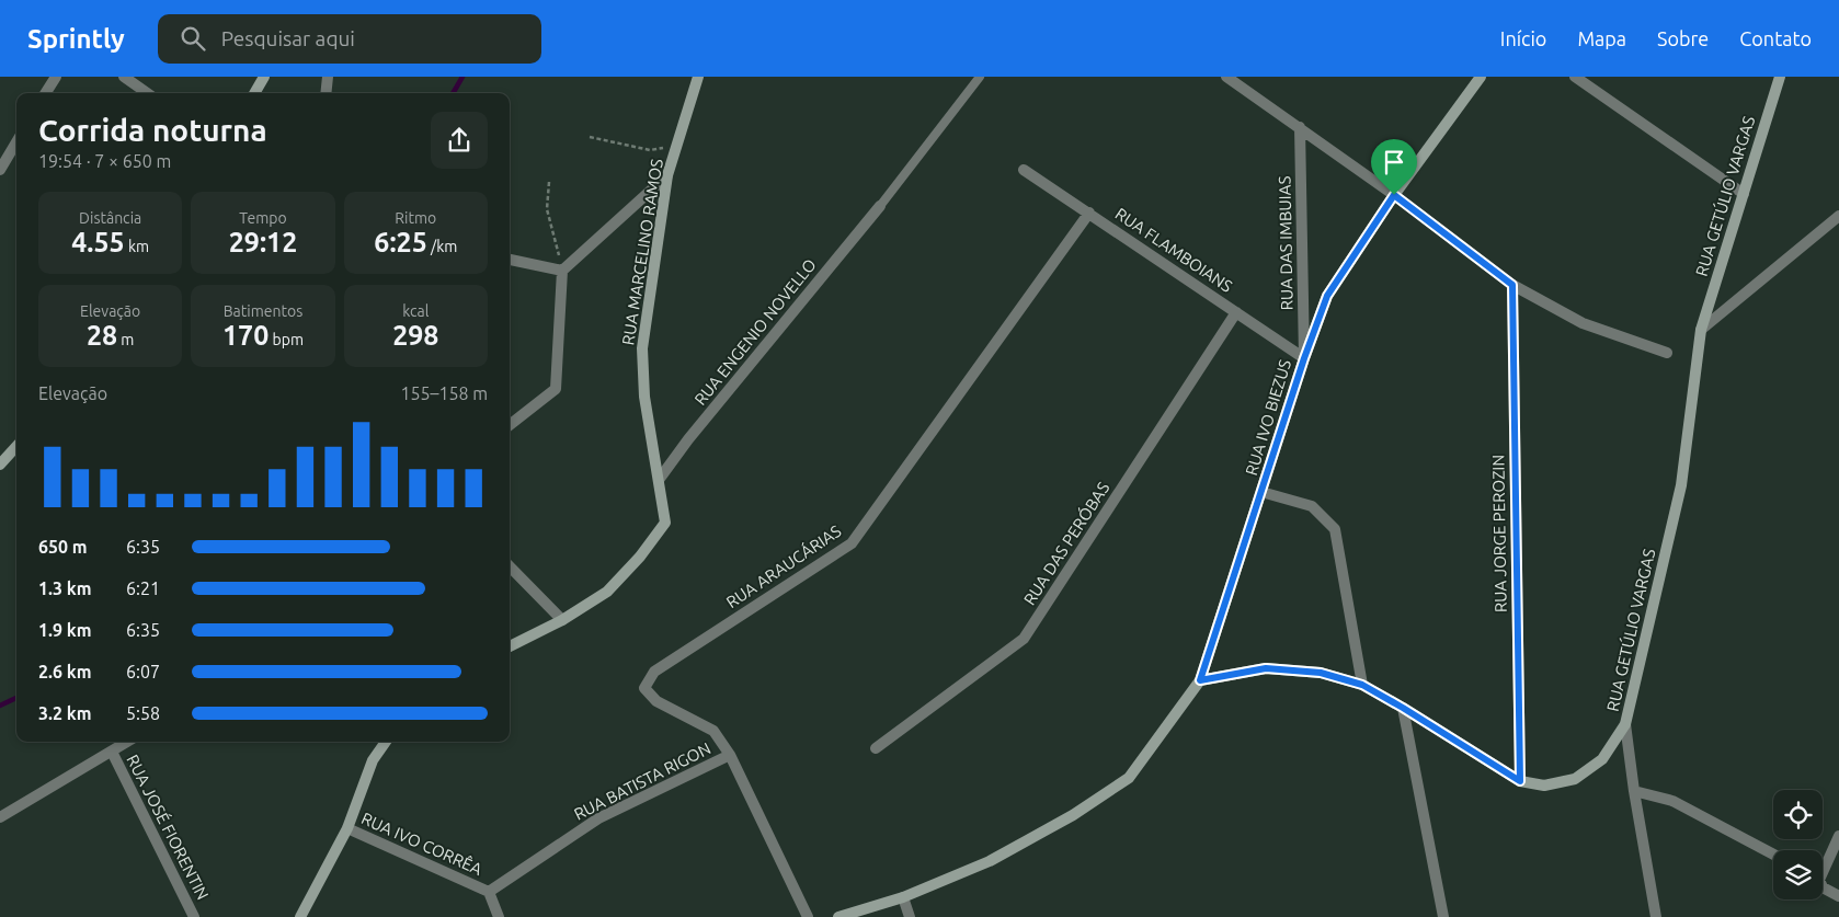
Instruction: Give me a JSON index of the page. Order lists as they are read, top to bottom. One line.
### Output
{"streets":{"main road":["RUA GETÚLIO VARGAS","RUA MARCELINO RAMOS","RUA IVO BIEZUS"],"street":["RUA DAS IMBUIAS","RUA FLAMBOIANS","RUA ENGENIO NOVELLO","RUA JORGE PEROZIN","RUA DAS PERÓBAS","RUA ARAUCÁRIAS","RUA BATISTA RIGON","RUA JOSÉ FIORENTIN","RUA IVO CORRÊA"]},"crossings":[["RUA GETÚLIO VARGAS","RUA IVO BIEZUS"],["RUA GETÚLIO VARGAS","RUA JORGE PEROZIN"],["RUA DAS IMBUIAS","RUA FLAMBOIANS"],["RUA DAS IMBUIAS","RUA IVO BIEZUS"],["RUA FLAMBOIANS","RUA IVO BIEZUS"],["RUA FLAMBOIANS","RUA DAS PERÓBAS"],["RUA FLAMBOIANS","RUA ARAUCÁRIAS"],["RUA MARCELINO RAMOS","RUA ENGENIO NOVELLO"],["RUA ARAUCÁRIAS","RUA BATISTA RIGON"],["RUA BATISTA RIGON","RUA IVO CORRÊA"]],"page":{"header":"Sprintly","search":"Pesquisar aqui","nav":["Início","Mapa","Sobre","Contato"],"heading":["Corrida noturna","19:54 · 7 × 650 m"],"stats":[["Distância","4.55 km"],["Tempo","29:12"],["Ritmo","6:25 /km"],["Elevação","28 m"],["Batimentos","170 bpm"],["kcal","298"]],"chart":["Elevação","155–158 m"],"list":[{"name":"650 m","note":"6:35"},{"name":"1.3 km","note":"6:21"},{"name":"1.9 km","note":"6:35"},{"name":"2.6 km","note":"6:07"},{"name":"3.2 km","note":"5:58"}]}}
